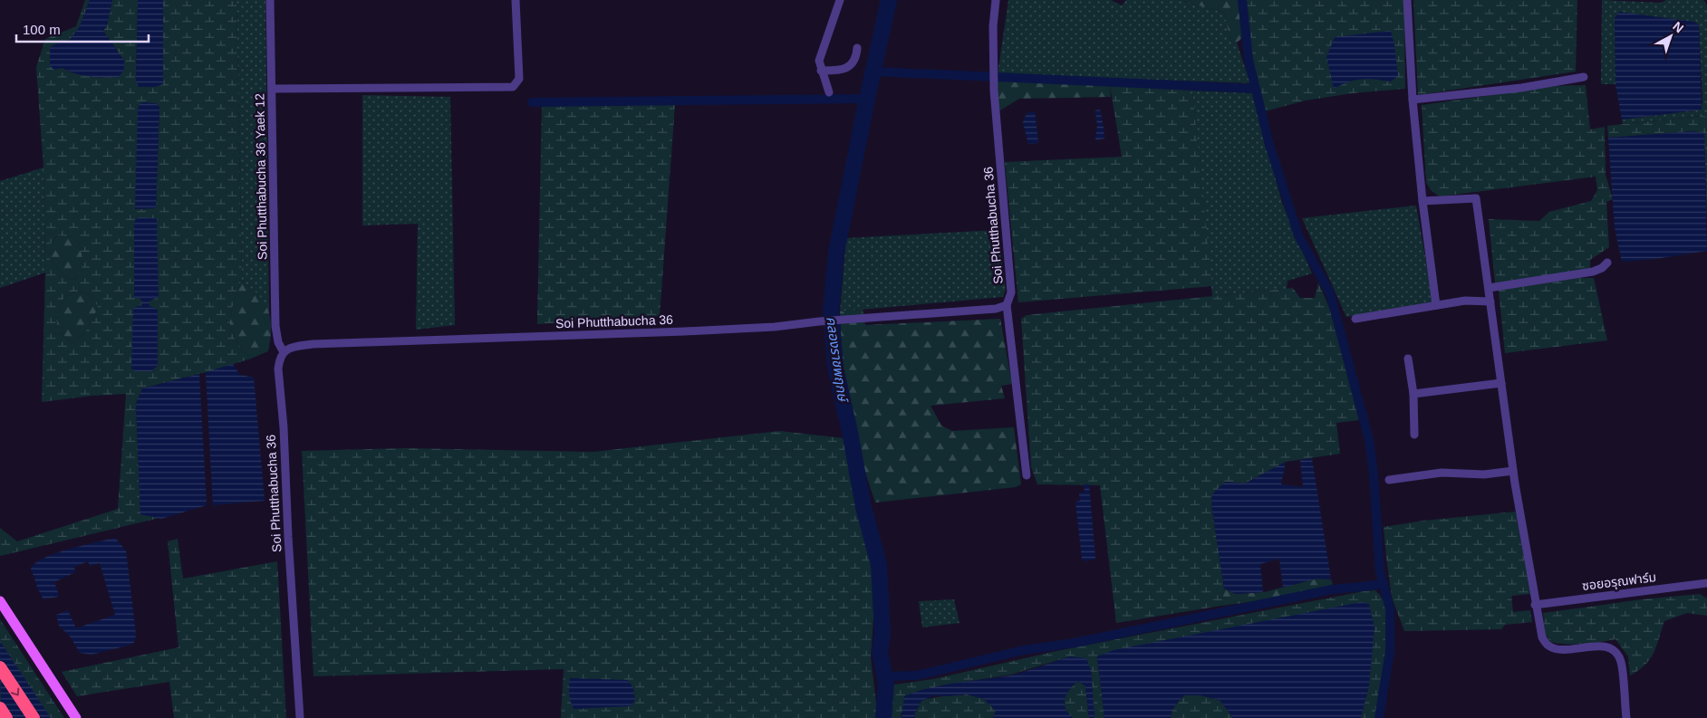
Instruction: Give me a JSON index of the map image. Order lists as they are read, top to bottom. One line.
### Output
{"streets":{"street":["Soi Phutthabucha 36 Yaek 12","Soi Phutthabucha 36","ซอยอรุณฟาร์ม"]},"crossings":[["Soi Phutthabucha 36 Yaek 12","Soi Phutthabucha 36"]],"water":["คลองราชพฤกษ์"],"scale_bar":"100 m","north":"top right"}
